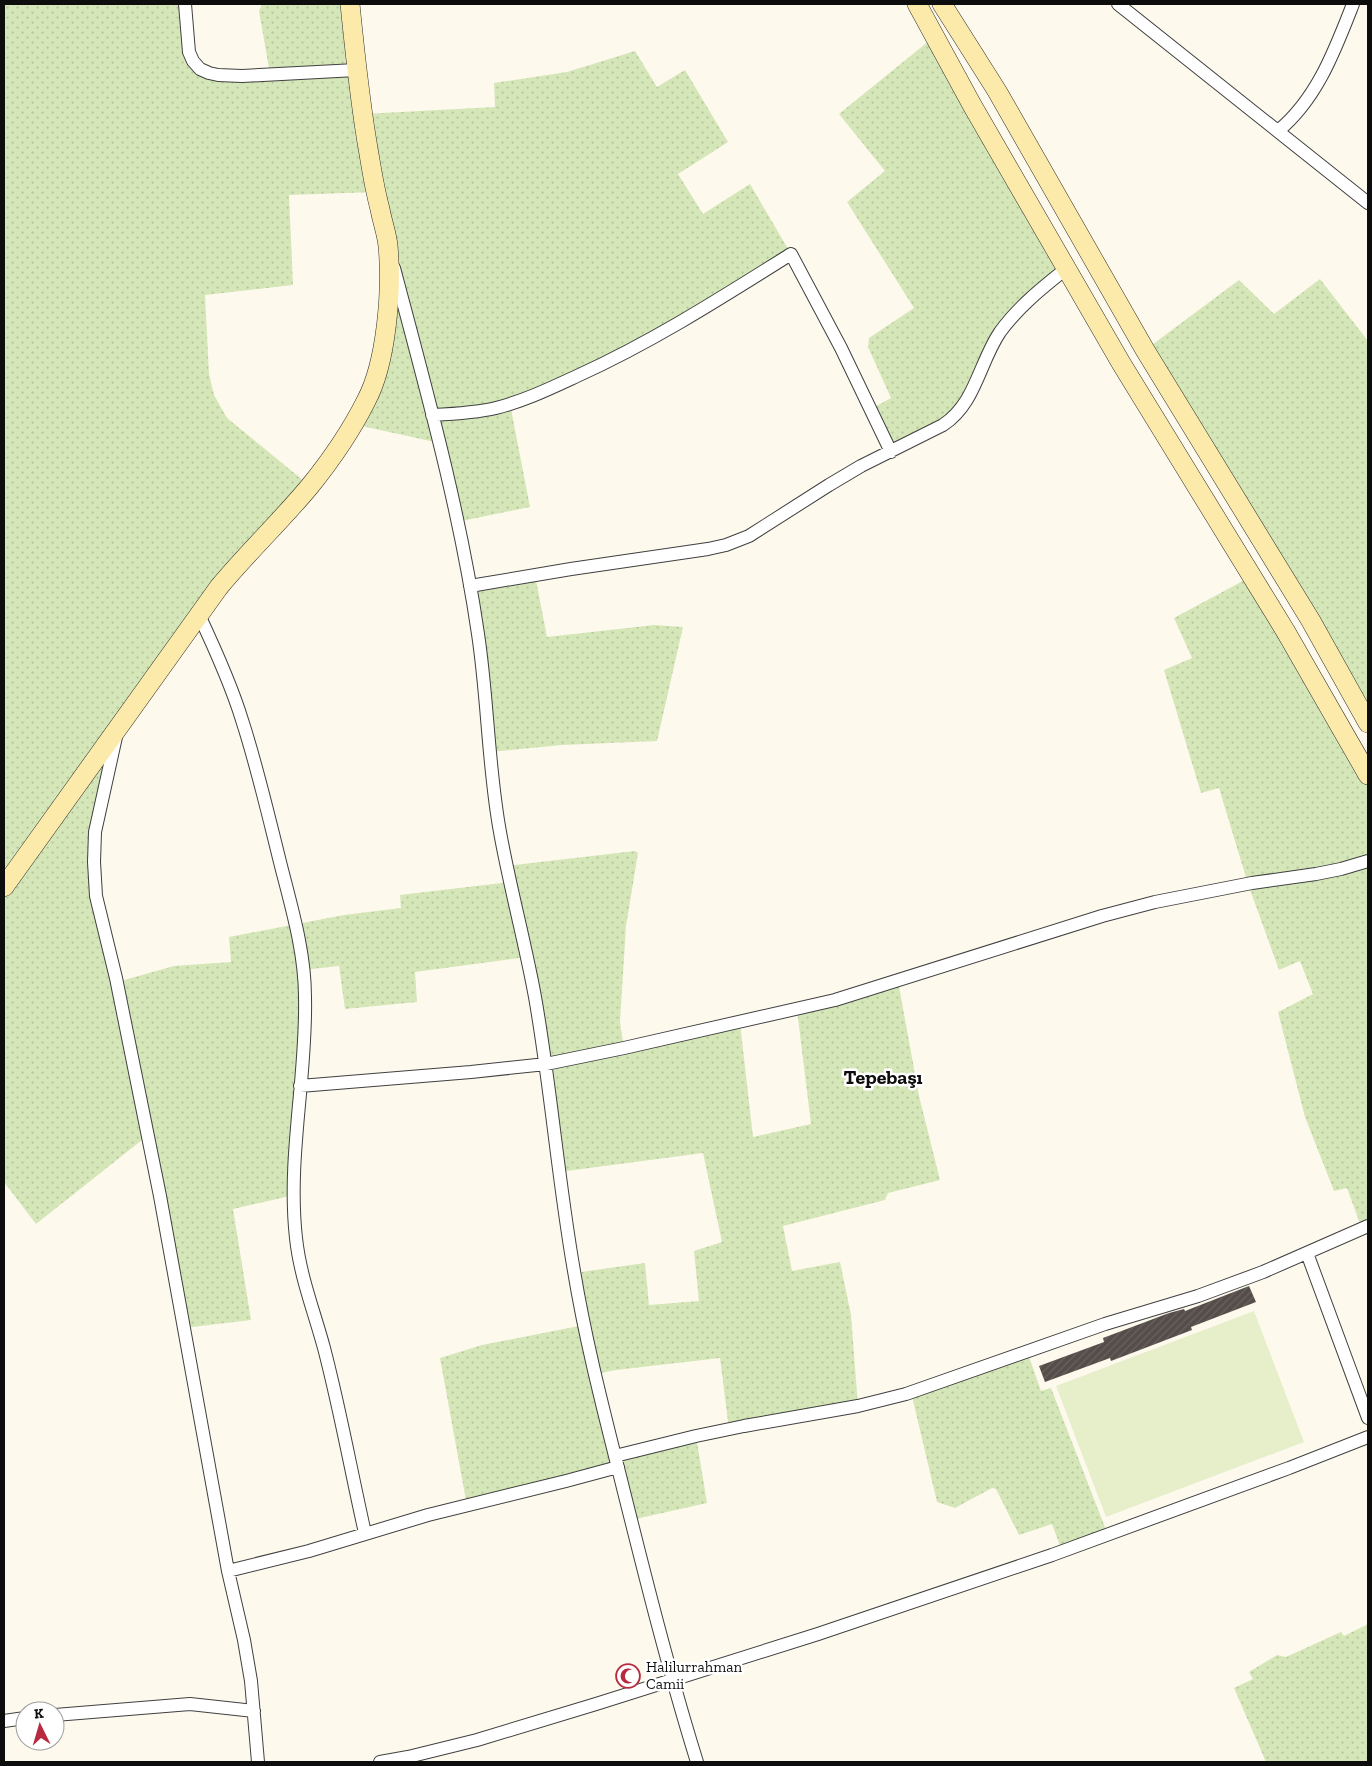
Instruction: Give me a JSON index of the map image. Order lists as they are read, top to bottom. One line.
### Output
{"districts":["Tepebaşı"],"places":{"mosque":["Halilurrahman Camii"]},"north":"top"}
